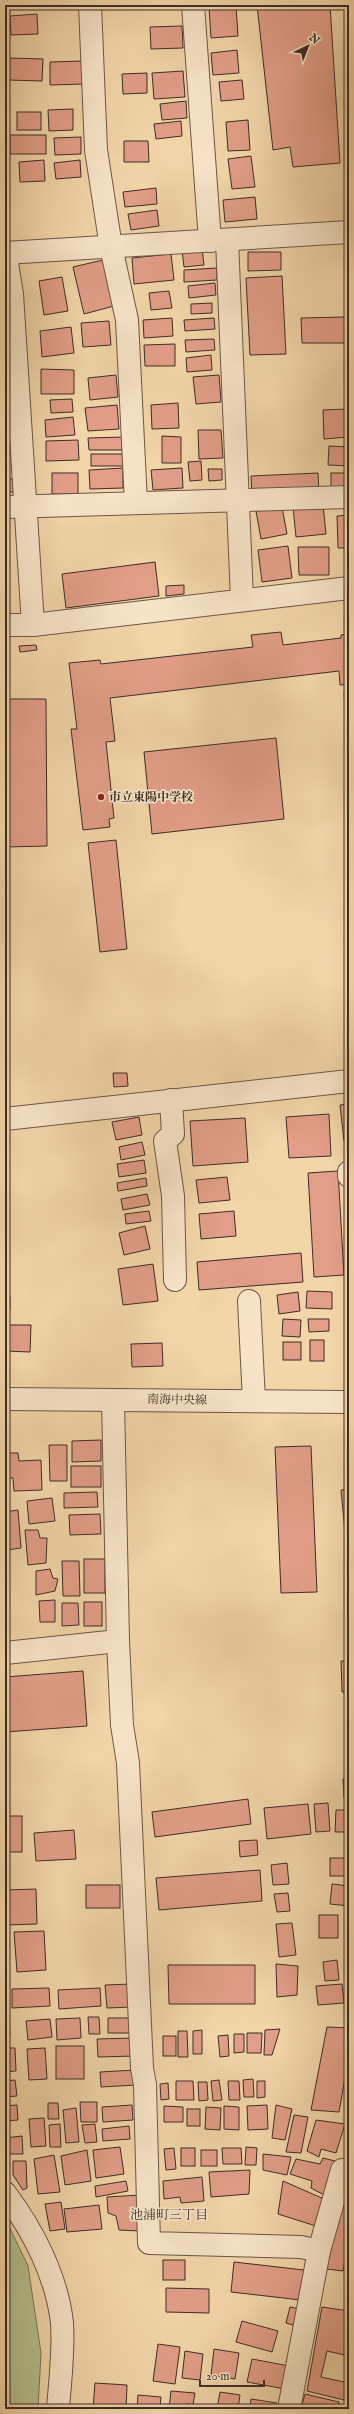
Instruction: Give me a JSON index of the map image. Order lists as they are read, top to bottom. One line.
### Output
{"streets":{"street":["南海中央線"]},"districts":["池浦町三丁目"],"places":["市立東陽中学校"],"scale_bar":"20 m","north":"top right"}
